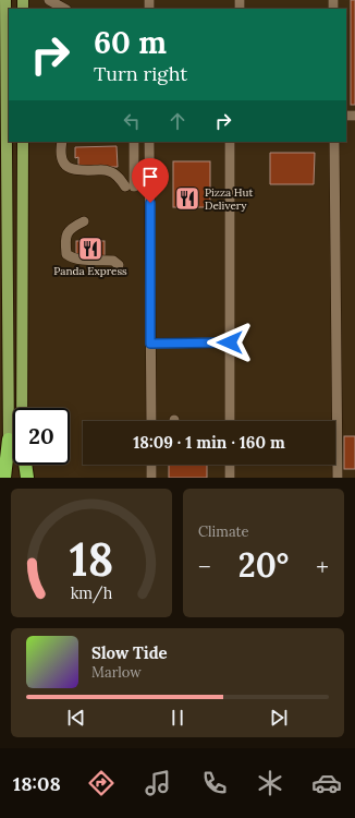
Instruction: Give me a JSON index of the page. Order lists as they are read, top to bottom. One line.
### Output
{"places":{"restaurant":["Pizza Hut Delivery","Panda Express"]},"page":{"turn":["60 m","Turn right"],"limit":"20","trip":"18:09 · 1 min · 160 m","tile":"Climate","heat":["−","20°","+"],"song":["Slow Tide","Marlow"],"tabs":"18:08","gauge":["18","km/h"]}}
